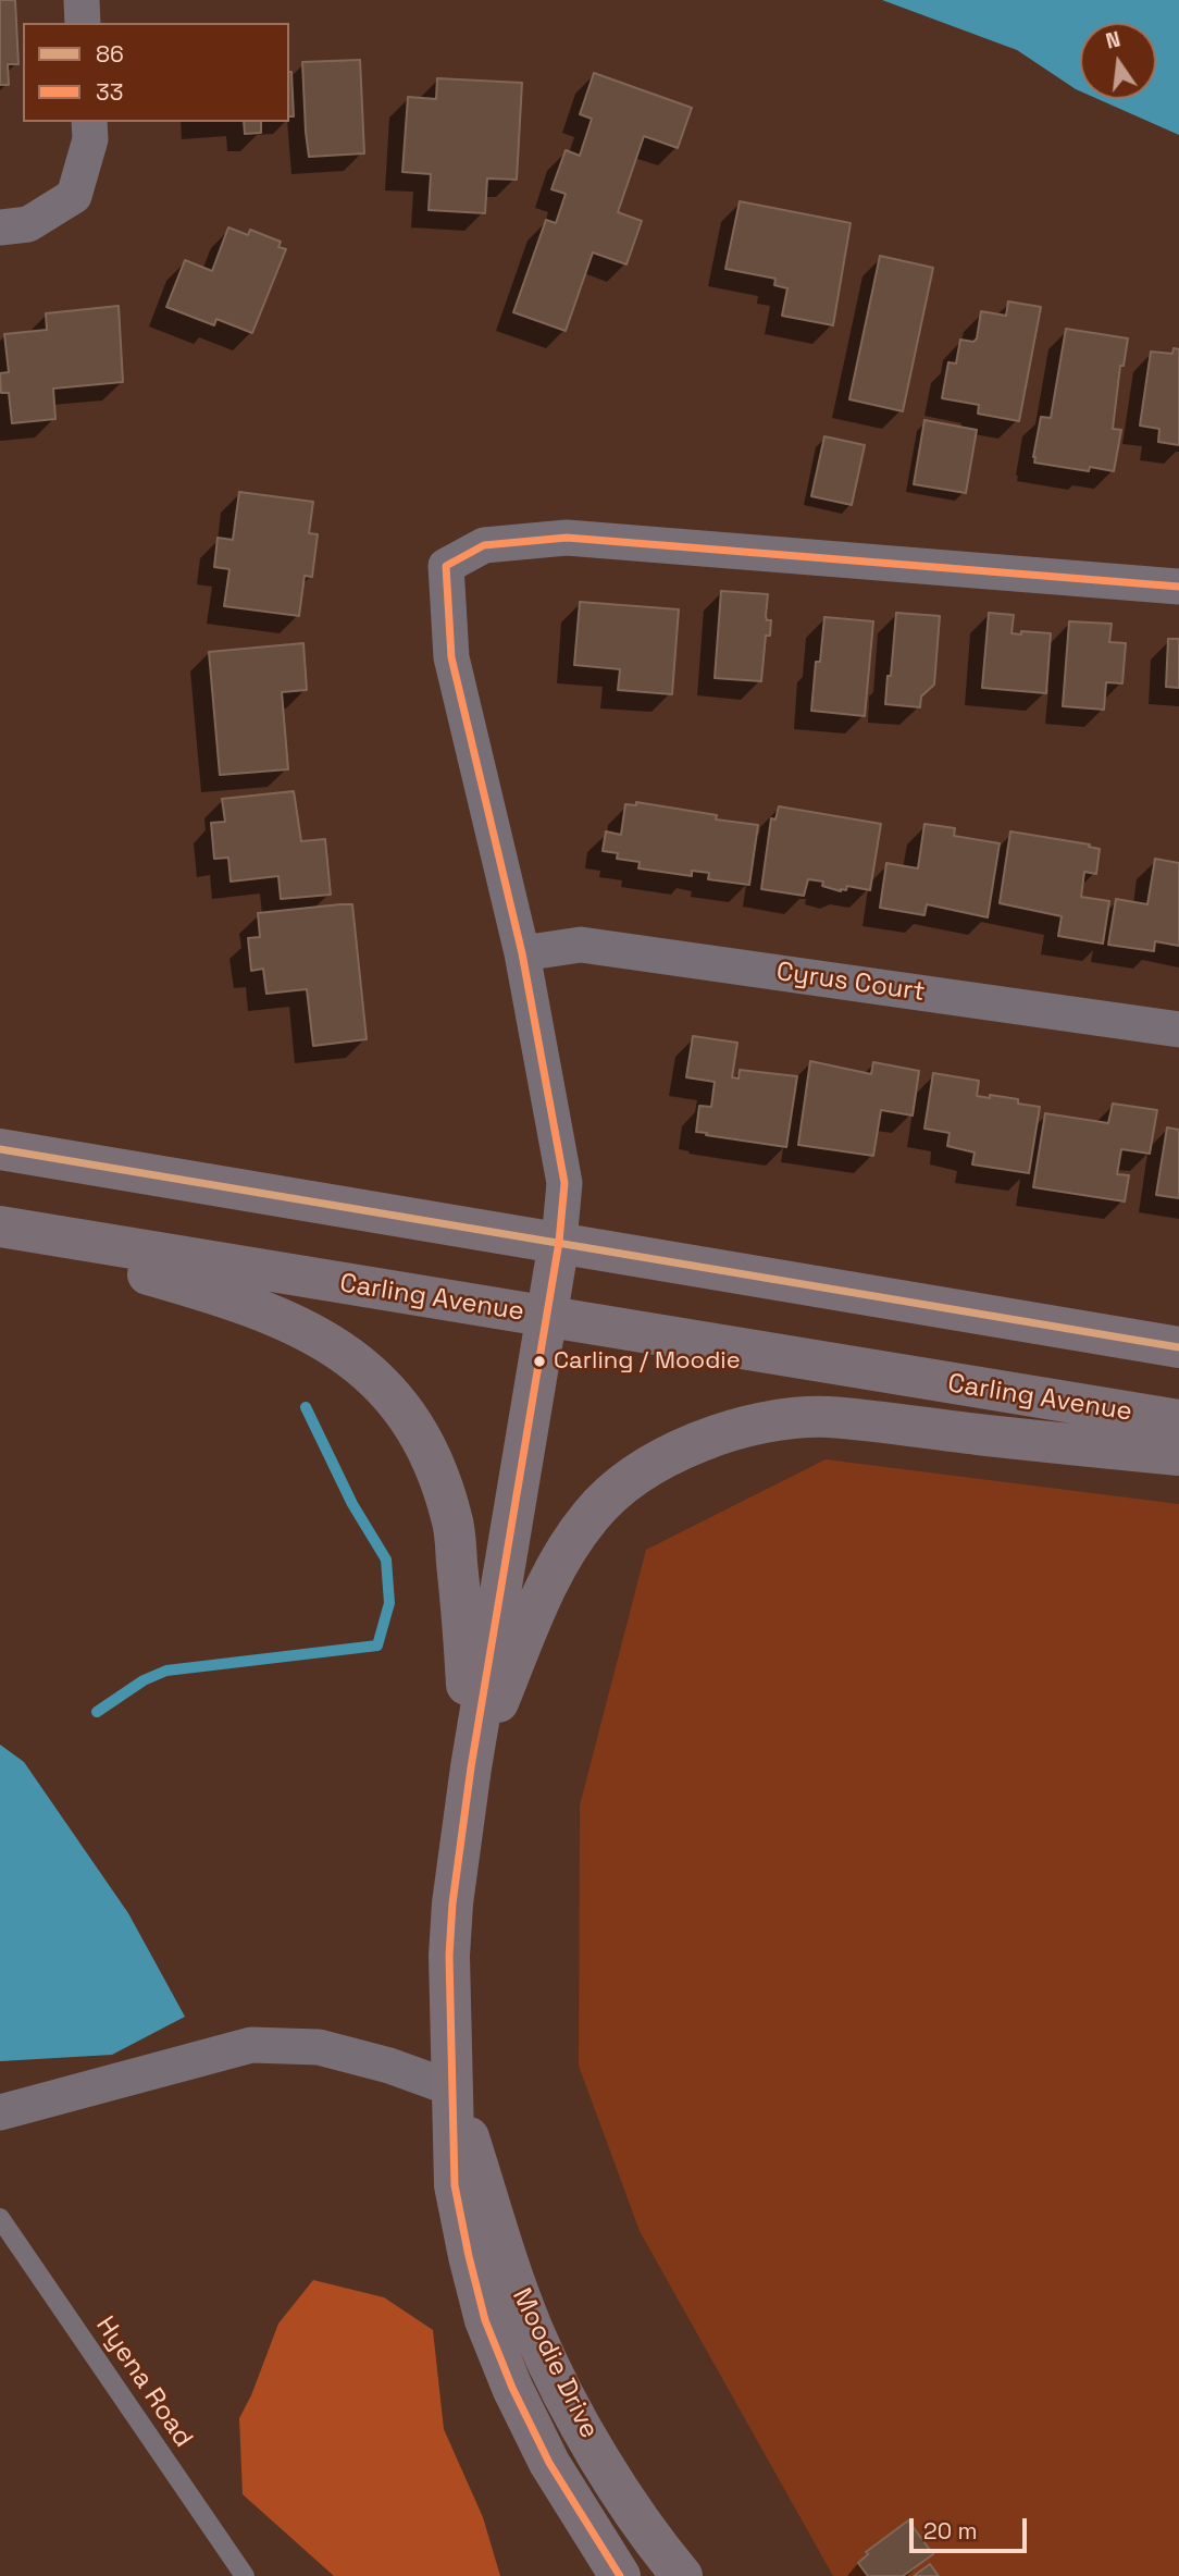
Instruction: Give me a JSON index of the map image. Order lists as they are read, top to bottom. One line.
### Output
{"streets":{"main road":["Carling Avenue","Moodie Drive"],"street":["Cyrus Court"],"lane":["Hyena Road"]},"crossings":[["Carling Avenue","Moodie Drive"]],"places":["Carling / Moodie"],"lines":["transit line 33","transit line 86"],"legend":["86","33"],"scale_bar":"20 m","north":"top"}
